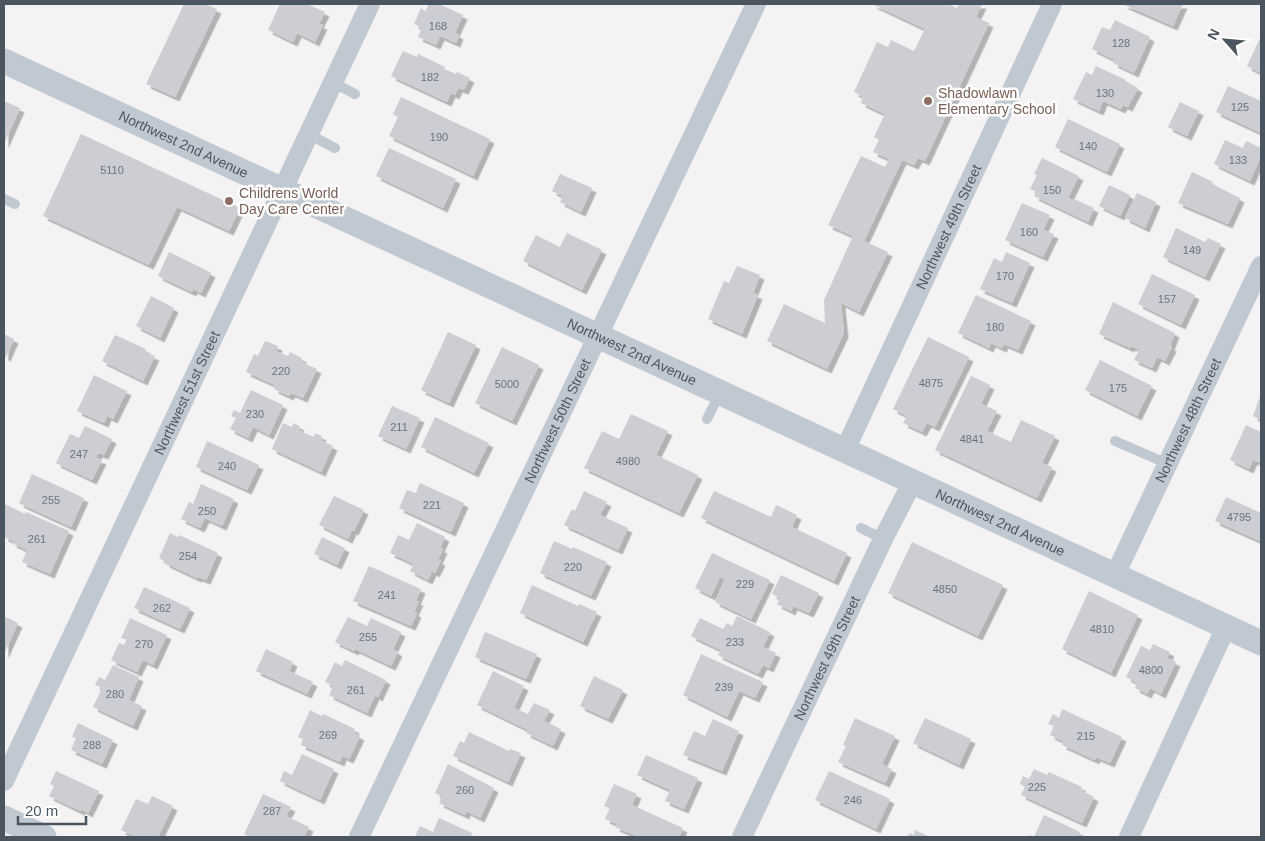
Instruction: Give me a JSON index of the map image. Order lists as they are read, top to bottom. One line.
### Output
{"streets":{"street":["Northwest 2nd Avenue","Northwest 49th Street","Northwest 51st Street","Northwest 50th Street","Northwest 48th Street"]},"crossings":[["Northwest 2nd Avenue","Northwest 49th Street"],["Northwest 2nd Avenue","Northwest 51st Street"],["Northwest 2nd Avenue","Northwest 50th Street"],["Northwest 2nd Avenue","Northwest 48th Street"]],"places":["Shadowlawn Elementary School","Childrens World Day Care Center"],"house_numbers":["168","128","182","130","125","190","140","133","5110","150","160","149","170","157","180","220","4875","5000","175","230","211","4841","247","4980","240","255","221","250","4795","261","254","220","229","4850","241","262","4810","255","233","270","4800","239","261","280","269","215","288","225","260","246","287"],"scale_bar":"20 m","north":"top left"}
